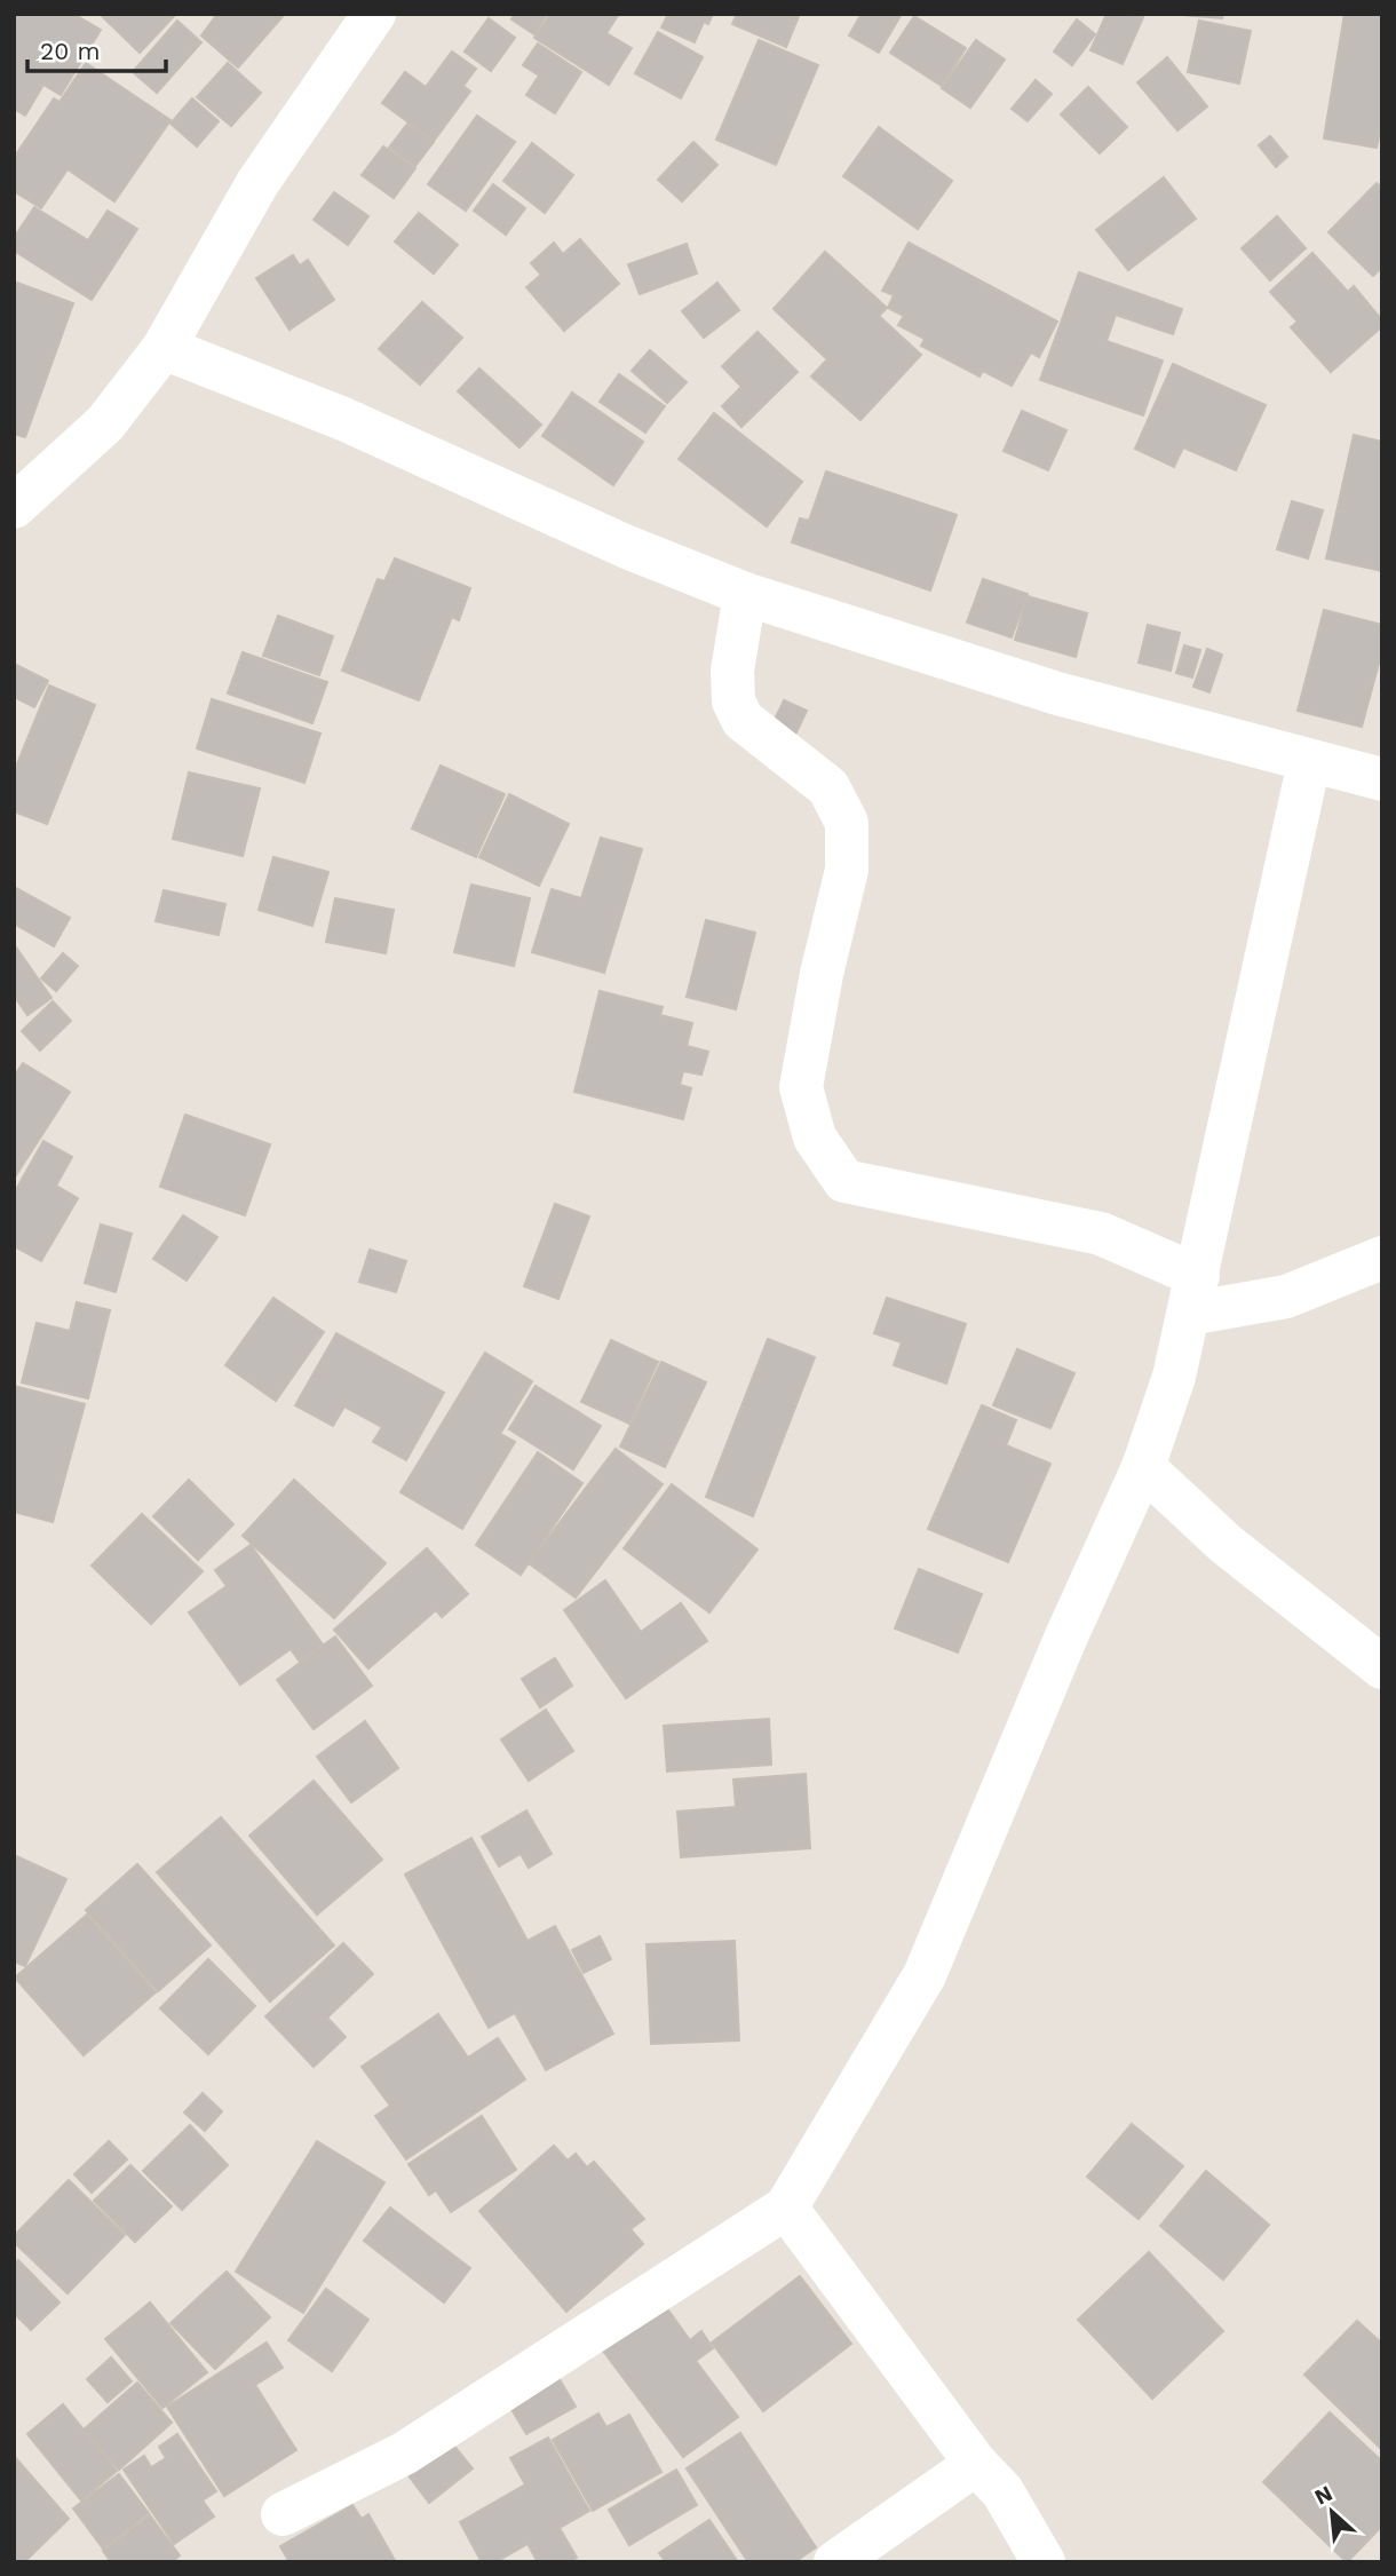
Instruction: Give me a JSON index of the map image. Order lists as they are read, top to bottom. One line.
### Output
{"scale_bar":"20 m","north":"top left"}
